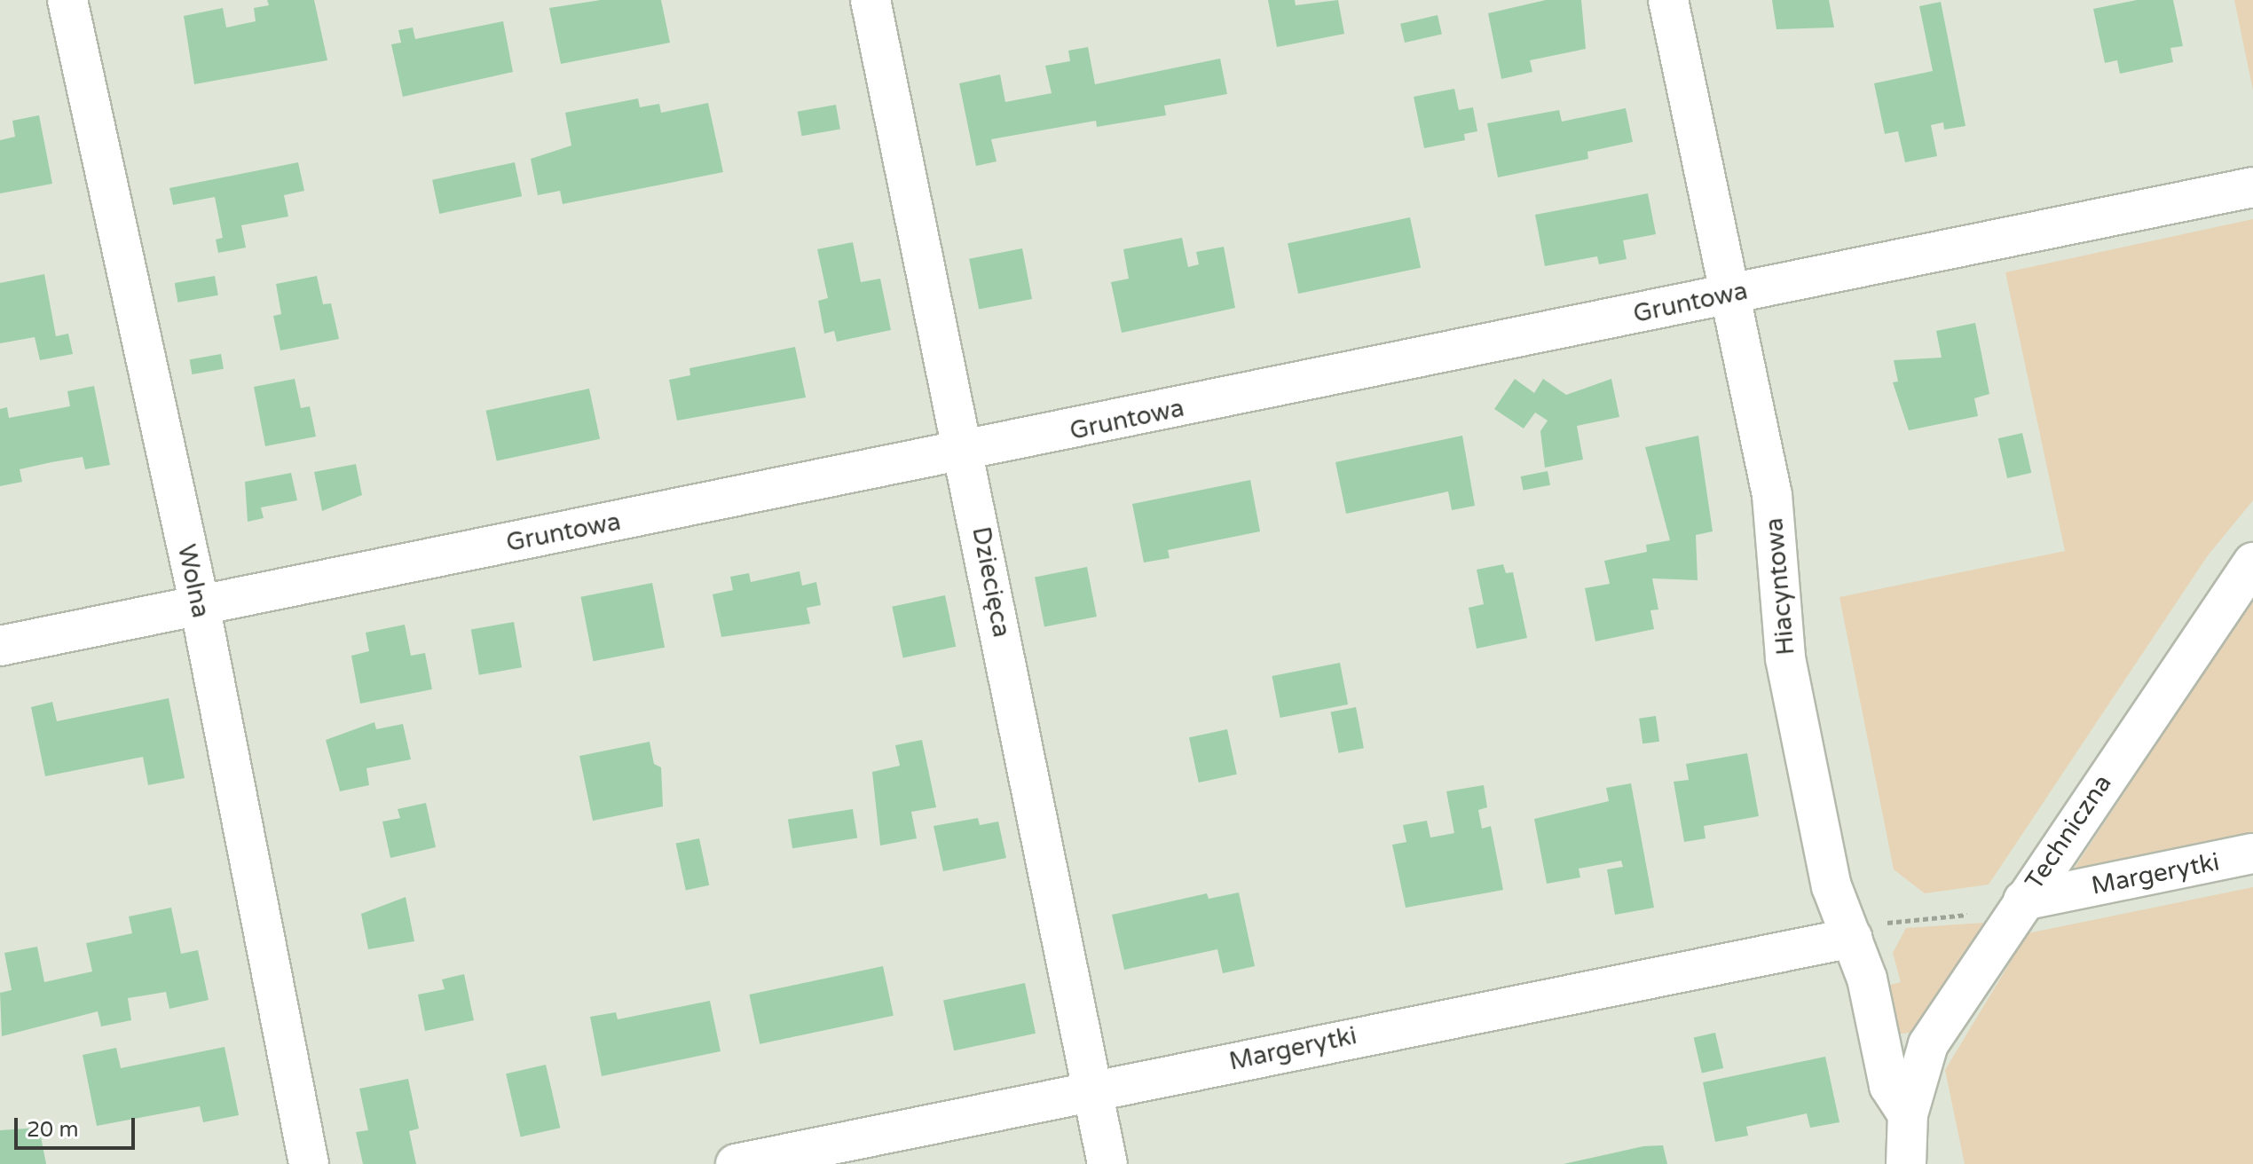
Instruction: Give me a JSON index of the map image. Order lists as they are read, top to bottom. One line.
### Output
{"streets":{"street":["Gruntowa","Wolna","Dziecięca","Hiacyntowa","Techniczna","Margerytki"]},"crossings":[["Gruntowa","Wolna"],["Gruntowa","Dziecięca"],["Gruntowa","Hiacyntowa"],["Dziecięca","Margerytki"],["Hiacyntowa","Techniczna"],["Hiacyntowa","Margerytki"],["Techniczna","Margerytki"]],"scale_bar":"20 m"}
